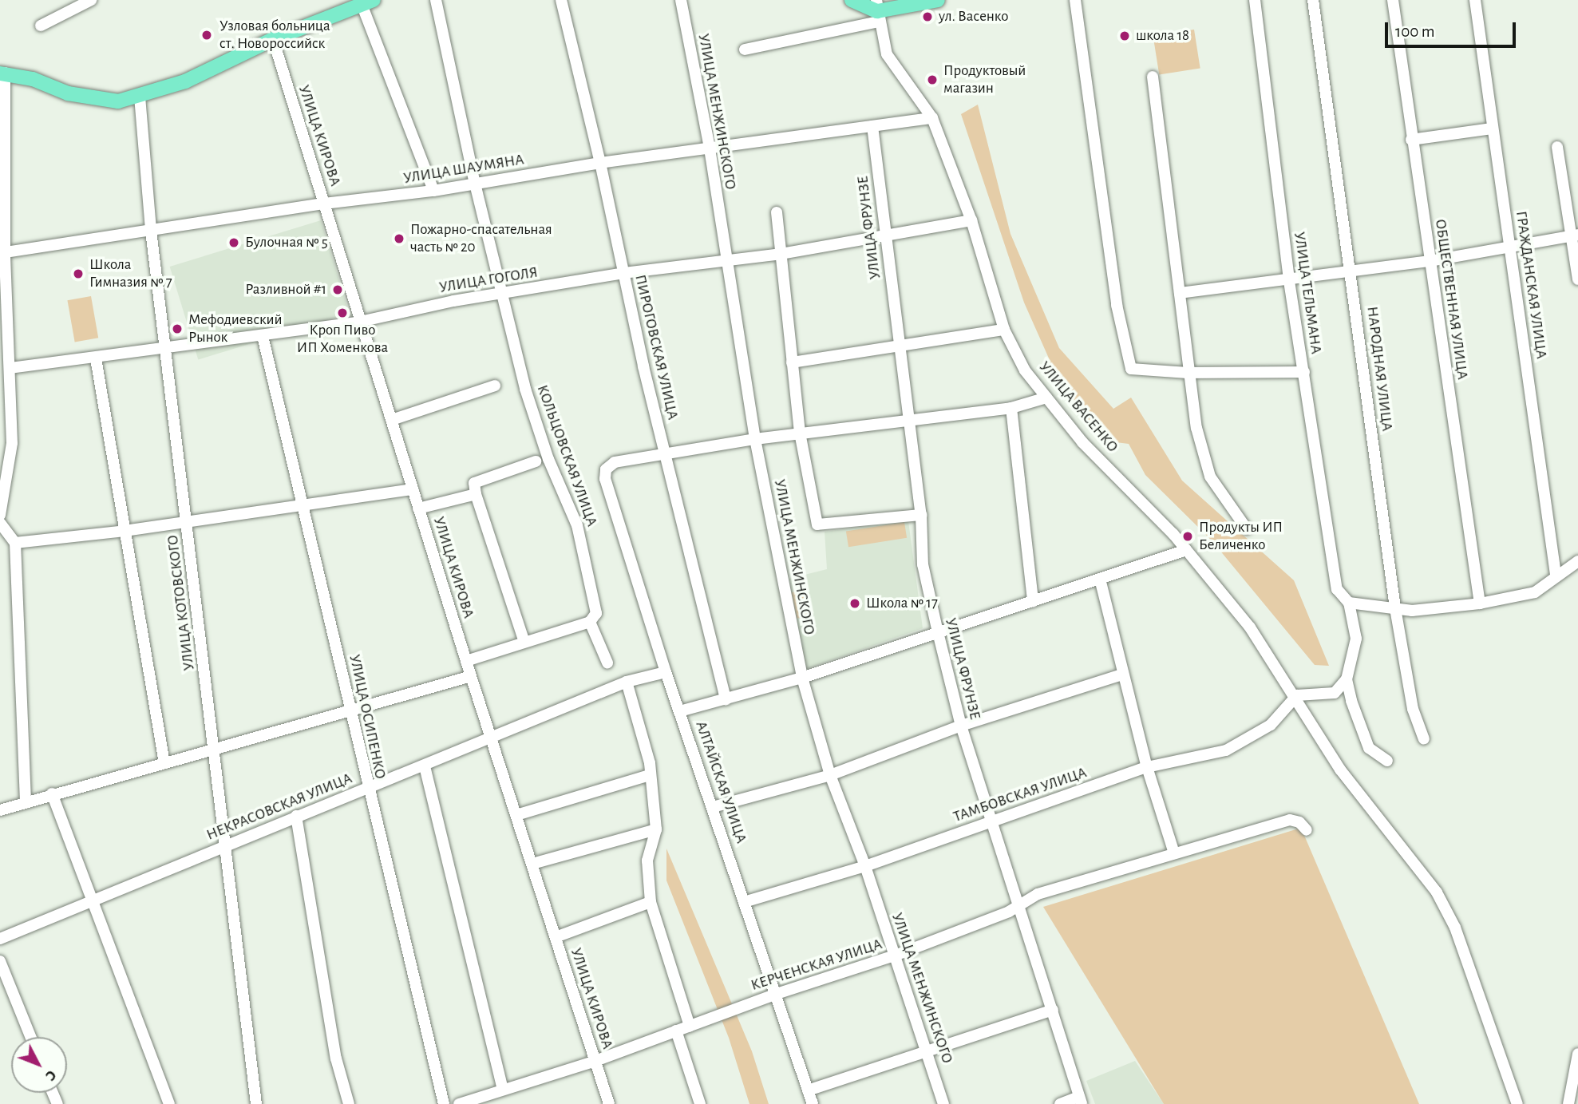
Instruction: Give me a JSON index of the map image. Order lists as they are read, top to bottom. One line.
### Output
{"streets":{"street":["УЛИЦА МЕНЖИНСКОГО","УЛИЦА КИРОВА","УЛИЦА ШАУМЯНА","УЛИЦА ФРУНЗЕ","УЛИЦА ГОГОЛЯ","ГРАЖДАНСКАЯ УЛИЦА","УЛИЦА ТЕЛЬМАНА","ОБЩЕСТВЕННАЯ УЛИЦА","ПИРОГОВСКАЯ УЛИЦА","НАРОДНАЯ УЛИЦА","УЛИЦА ВАСЕНКО","КОЛЬЦОВСКАЯ УЛИЦА","УЛИЦА КОТОВСКОГО","УЛИЦА ОСИПЕНКО","АЛТАЙСКАЯ УЛИЦА","ТАМБОВСКАЯ УЛИЦА","НЕКРАСОВСКАЯ УЛИЦА","КЕРЧЕНСКАЯ УЛИЦА"]},"crossings":[["УЛИЦА МЕНЖИНСКОГО","УЛИЦА ШАУМЯНА"],["УЛИЦА МЕНЖИНСКОГО","УЛИЦА ГОГОЛЯ"],["УЛИЦА МЕНЖИНСКОГО","ТАМБОВСКАЯ УЛИЦА"],["УЛИЦА МЕНЖИНСКОГО","КЕРЧЕНСКАЯ УЛИЦА"],["УЛИЦА КИРОВА","УЛИЦА ШАУМЯНА"],["УЛИЦА КИРОВА","УЛИЦА ГОГОЛЯ"],["УЛИЦА КИРОВА","НЕКРАСОВСКАЯ УЛИЦА"],["УЛИЦА КИРОВА","КЕРЧЕНСКАЯ УЛИЦА"],["УЛИЦА ШАУМЯНА","УЛИЦА ФРУНЗЕ"],["УЛИЦА ШАУМЯНА","ПИРОГОВСКАЯ УЛИЦА"],["УЛИЦА ШАУМЯНА","УЛИЦА ВАСЕНКО"],["УЛИЦА ШАУМЯНА","КОЛЬЦОВСКАЯ УЛИЦА"],["УЛИЦА ШАУМЯНА","УЛИЦА КОТОВСКОГО"],["УЛИЦА ФРУНЗЕ","УЛИЦА ГОГОЛЯ"],["УЛИЦА ФРУНЗЕ","ТАМБОВСКАЯ УЛИЦА"],["УЛИЦА ФРУНЗЕ","КЕРЧЕНСКАЯ УЛИЦА"],["УЛИЦА ГОГОЛЯ","ПИРОГОВСКАЯ УЛИЦА"],["УЛИЦА ГОГОЛЯ","УЛИЦА ВАСЕНКО"],["УЛИЦА ГОГОЛЯ","КОЛЬЦОВСКАЯ УЛИЦА"],["УЛИЦА ГОГОЛЯ","УЛИЦА КОТОВСКОГО"],["УЛИЦА ГОГОЛЯ","УЛИЦА ОСИПЕНКО"],["ПИРОГОВСКАЯ УЛИЦА","АЛТАЙСКАЯ УЛИЦА"],["УЛИЦА ВАСЕНКО","ТАМБОВСКАЯ УЛИЦА"],["УЛИЦА КОТОВСКОГО","НЕКРАСОВСКАЯ УЛИЦА"],["УЛИЦА ОСИПЕНКО","НЕКРАСОВСКАЯ УЛИЦА"],["АЛТАЙСКАЯ УЛИЦА","ТАМБОВСКАЯ УЛИЦА"],["АЛТАЙСКАЯ УЛИЦА","НЕКРАСОВСКАЯ УЛИЦА"],["АЛТАЙСКАЯ УЛИЦА","КЕРЧЕНСКАЯ УЛИЦА"]],"places":["ул. Васенко","Узловая больница ст. Новороссийск","школа 18","Продуктовый магазин","Пожарно-спасательная часть № 20","Булочная № 5","Школа Гимназия № 7","Разливной #1","Кроп Пиво ИП Хоменкова","Мефодиевский Рынок","Продукты ИП Беличенко","Школа № 17"],"scale_bar":"100 m","north":"bottom right"}
